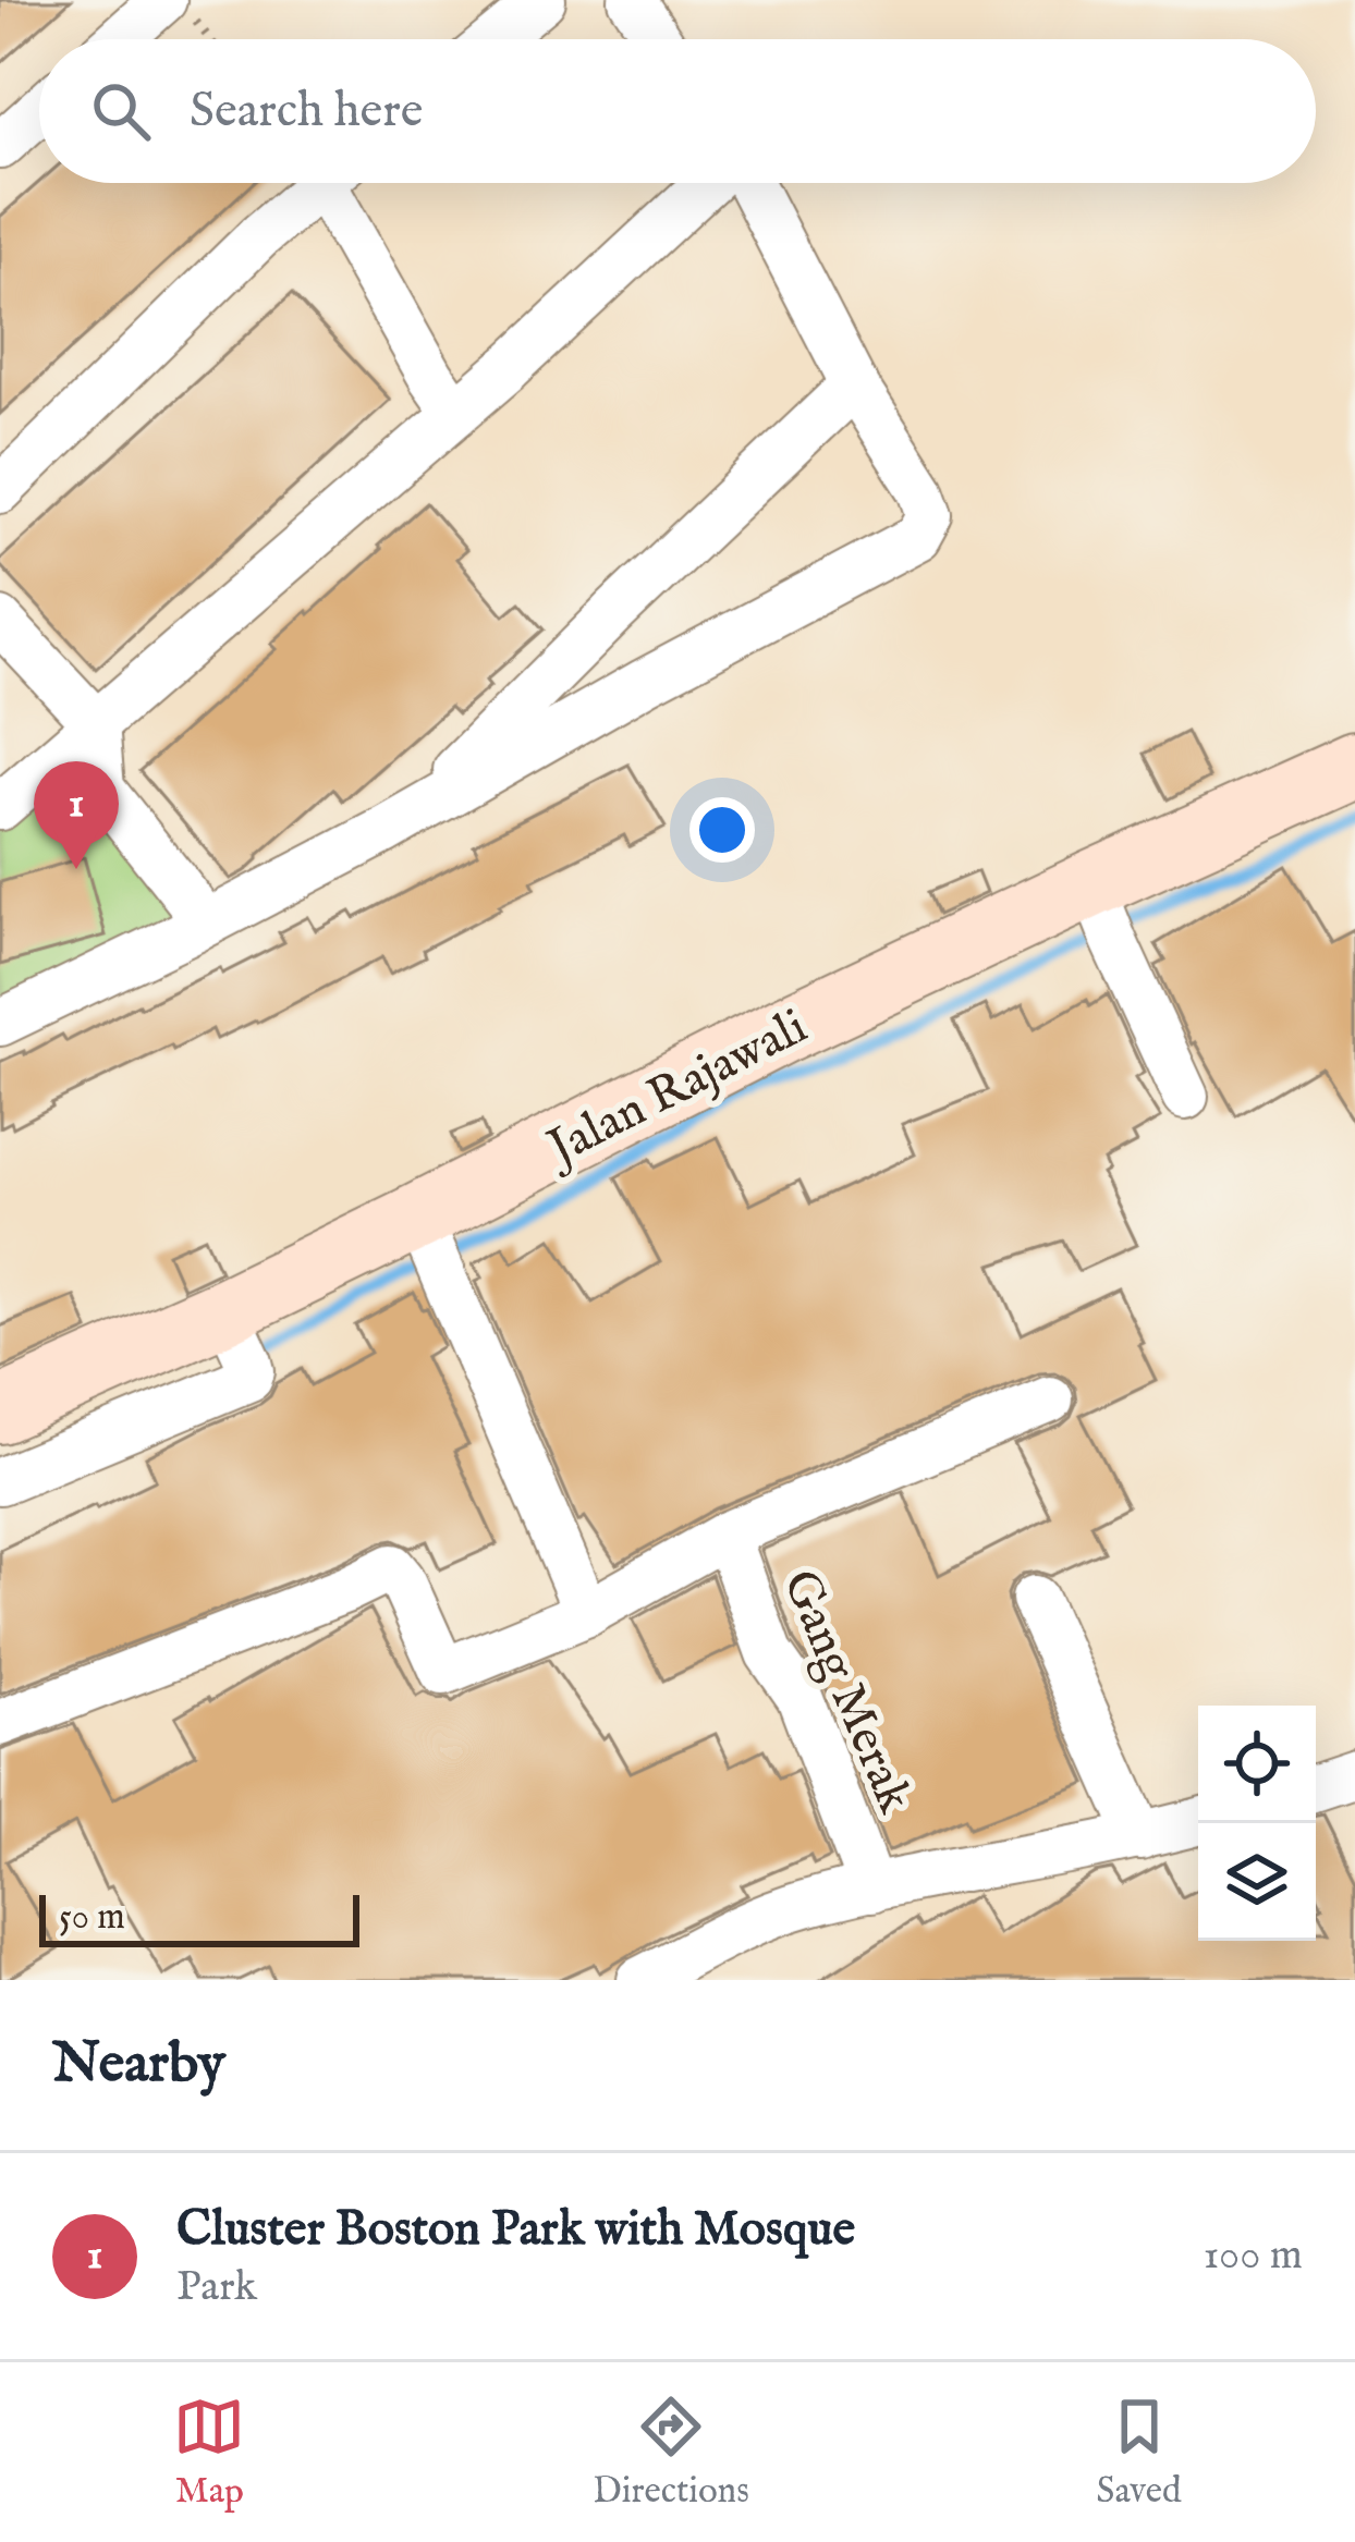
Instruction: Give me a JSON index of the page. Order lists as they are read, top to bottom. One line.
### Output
{"streets":{"street":["Jalan Rajawali","Gang Merak"]},"scale_bar":"50 m","page":{"search":"Search here","pins":"1","scale":"50 m","heading":"Nearby","list":[{"mark":"1","name":"Cluster Boston Park with Mosque","note":"Park","value":"100 m"}],"nav":["Map","Directions","Saved"]}}
